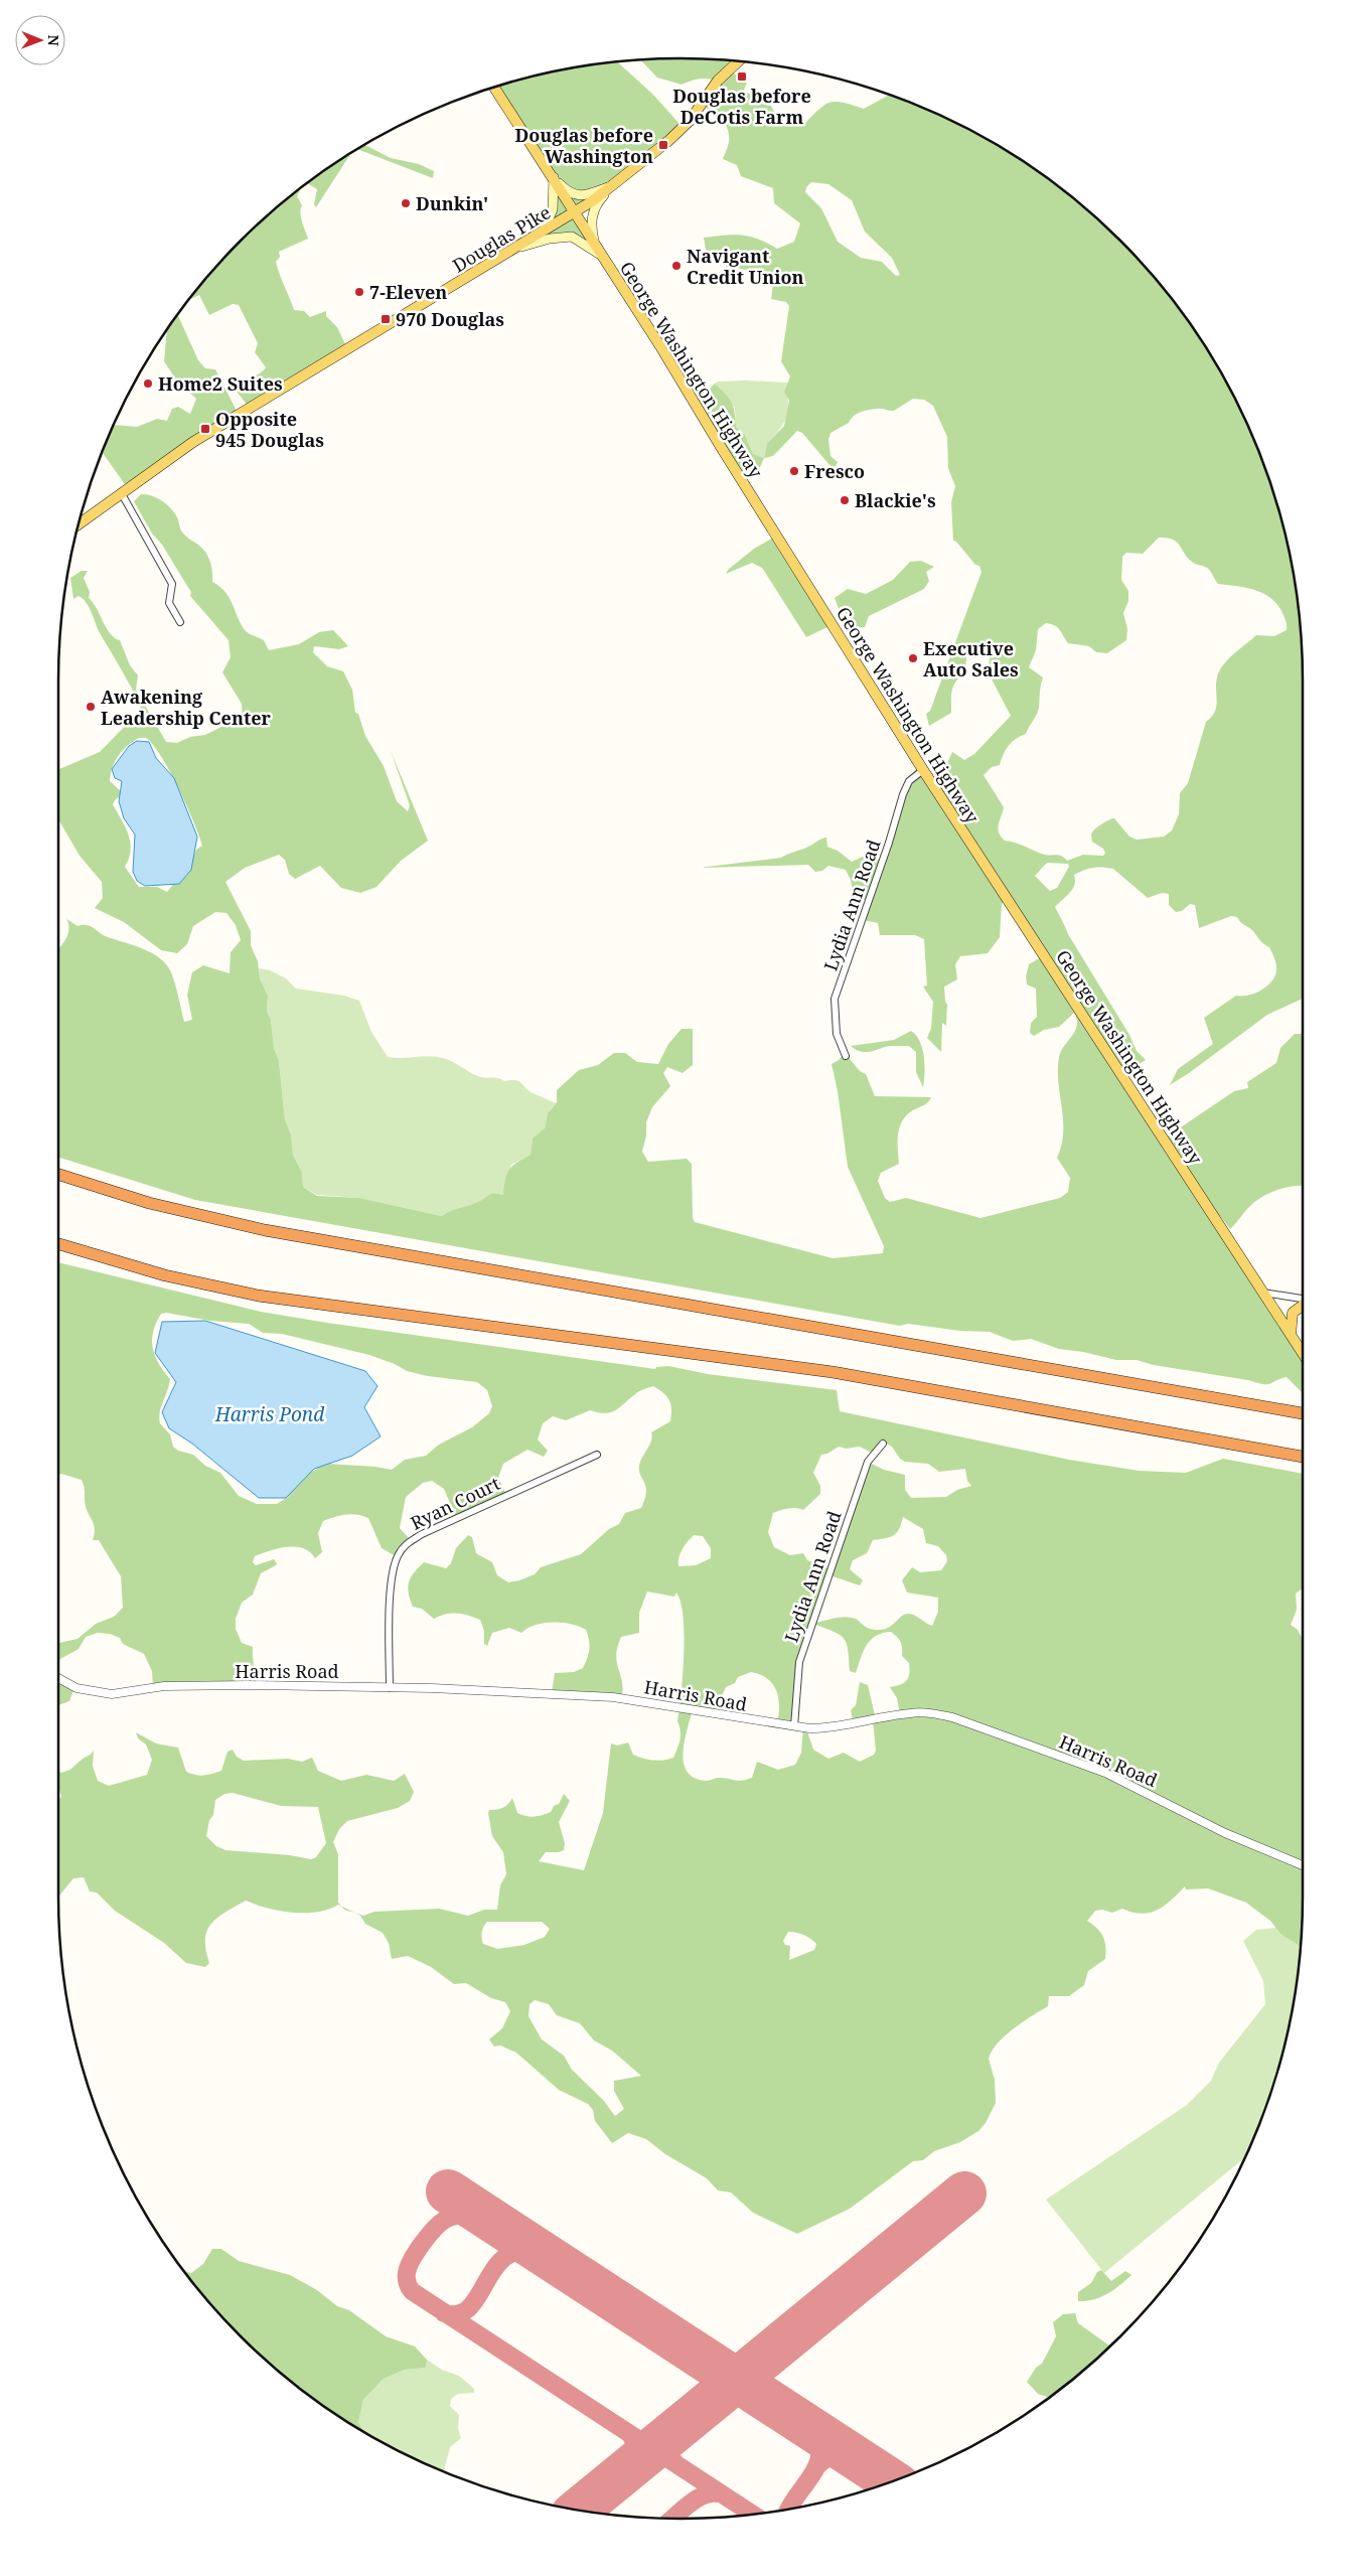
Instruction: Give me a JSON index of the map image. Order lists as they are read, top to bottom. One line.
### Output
{"streets":{"main road":["Douglas Pike","George Washington Highway"],"street":["Lydia Ann Road","Ryan Court","Harris Road"]},"crossings":[["Douglas Pike","George Washington Highway"],["George Washington Highway","Lydia Ann Road"],["Lydia Ann Road","Harris Road"],["Ryan Court","Harris Road"]],"water":["Harris Pond"],"places":{"transit":["Douglas before DeCotis Farm","Douglas before Washington","970 Douglas","Opposite 945 Douglas"],"other":["Dunkin'","Navigant Credit Union","7-Eleven","Home2 Suites","Fresco","Blackie's","Executive Auto Sales","Awakening Leadership Center"]},"north":"right"}
